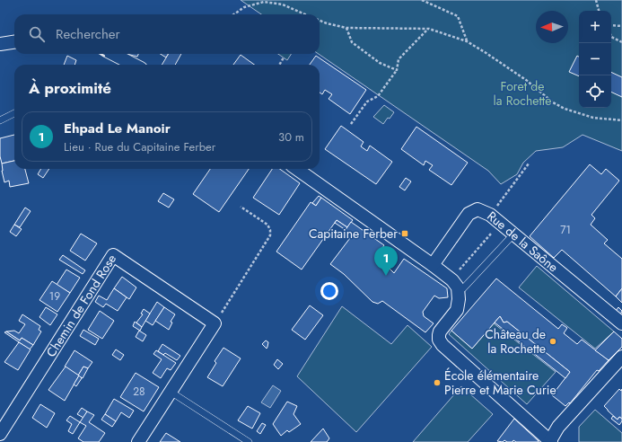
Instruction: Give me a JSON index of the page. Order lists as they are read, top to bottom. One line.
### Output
{"streets":{"street":["Rue de la Saône","Chemin de Fond Rose"]},"parks":["Foret de la Rochette"],"places":{"transit":["Capitaine Ferber"],"other":["Château de la Rochette","École élémentaire Pierre et Marie Curie"]},"house_numbers":["71","19","28"],"north":"left","page":{"map_buttons":["+","−"],"search":"Rechercher","heading":"À proximité","list":[{"mark":"1","name":"Ehpad Le Manoir","note":"Lieu · Rue du Capitaine Ferber","value":"30 m"}],"pins":"1"}}
